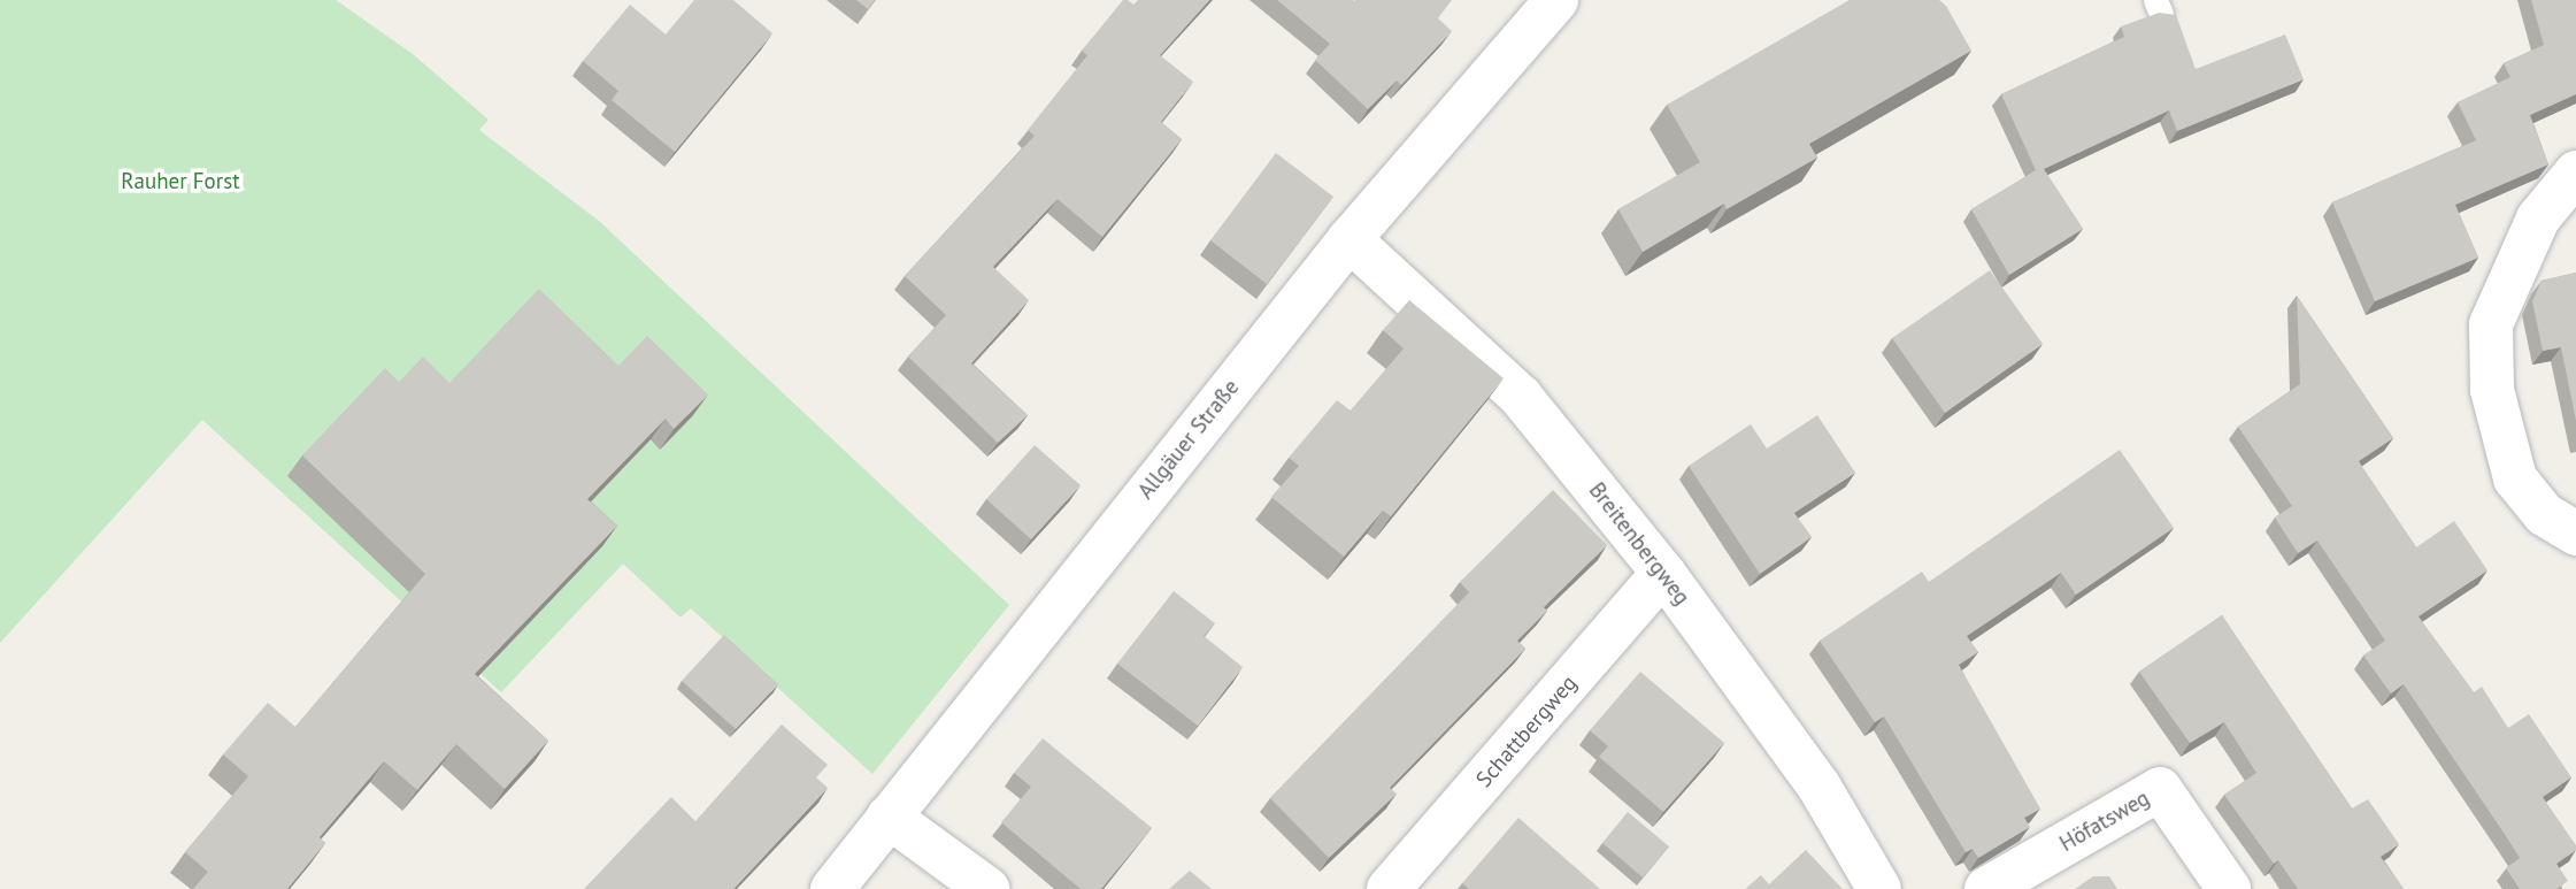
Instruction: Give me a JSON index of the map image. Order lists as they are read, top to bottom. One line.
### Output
{"streets":{"street":["Allgäuer Straße","Breitenbergweg","Schattbergweg","Höfatsweg"]},"crossings":[["Allgäuer Straße","Breitenbergweg"],["Breitenbergweg","Schattbergweg"]],"parks":["Rauher Forst"]}
